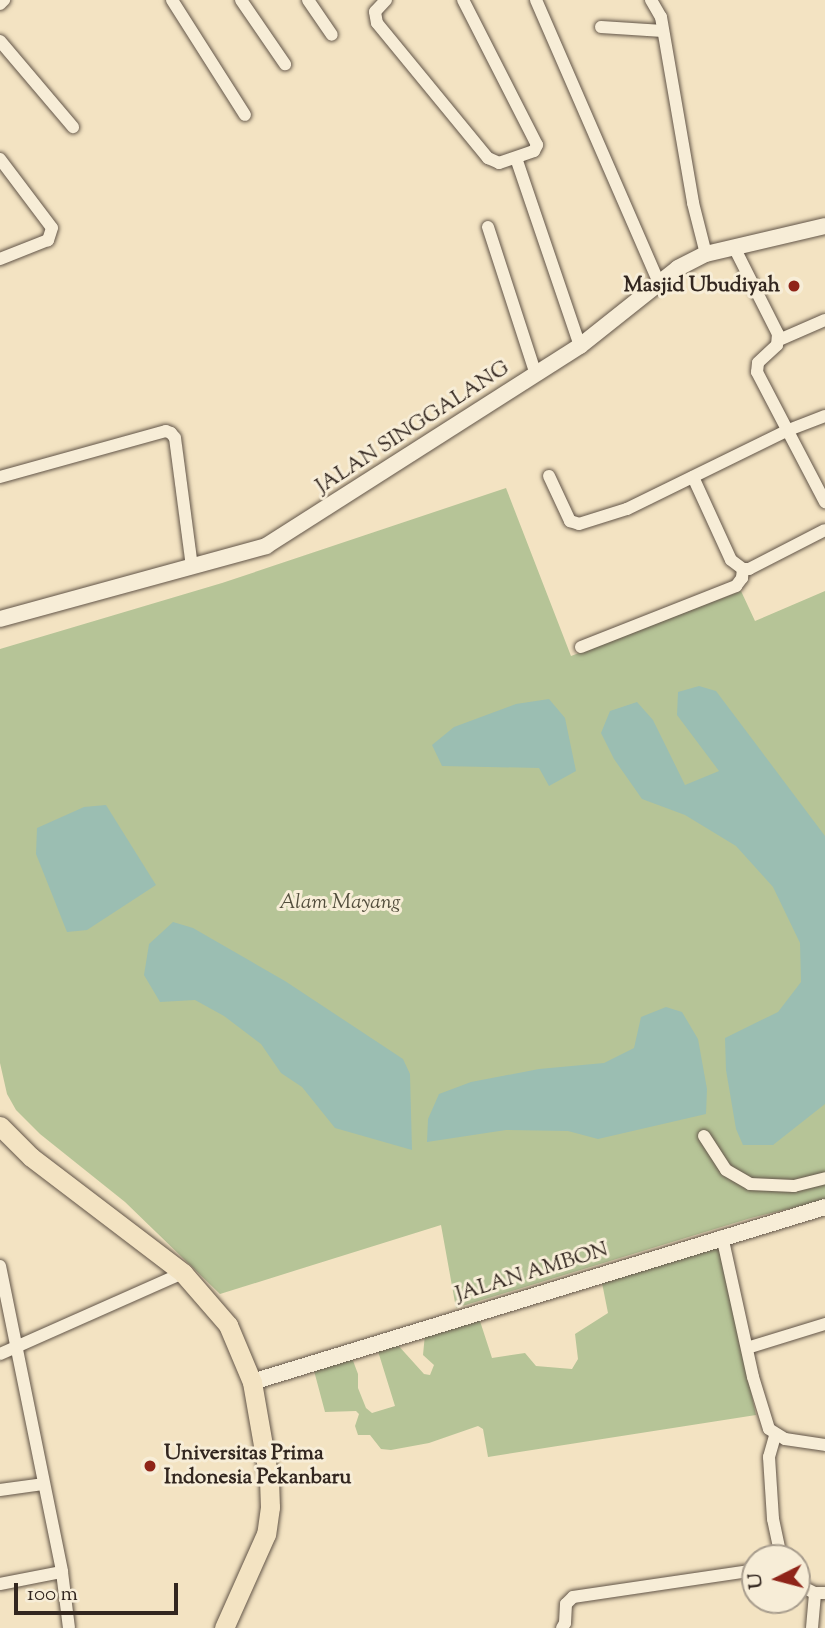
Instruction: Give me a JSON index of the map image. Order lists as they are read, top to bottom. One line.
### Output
{"streets":{"main road":["JALAN SINGGALANG","JALAN AMBON"]},"parks":["Alam Mayang"],"places":["Masjid Ubudiyah","Universitas Prima Indonesia Pekanbaru"],"scale_bar":"100 m","north":"left"}
